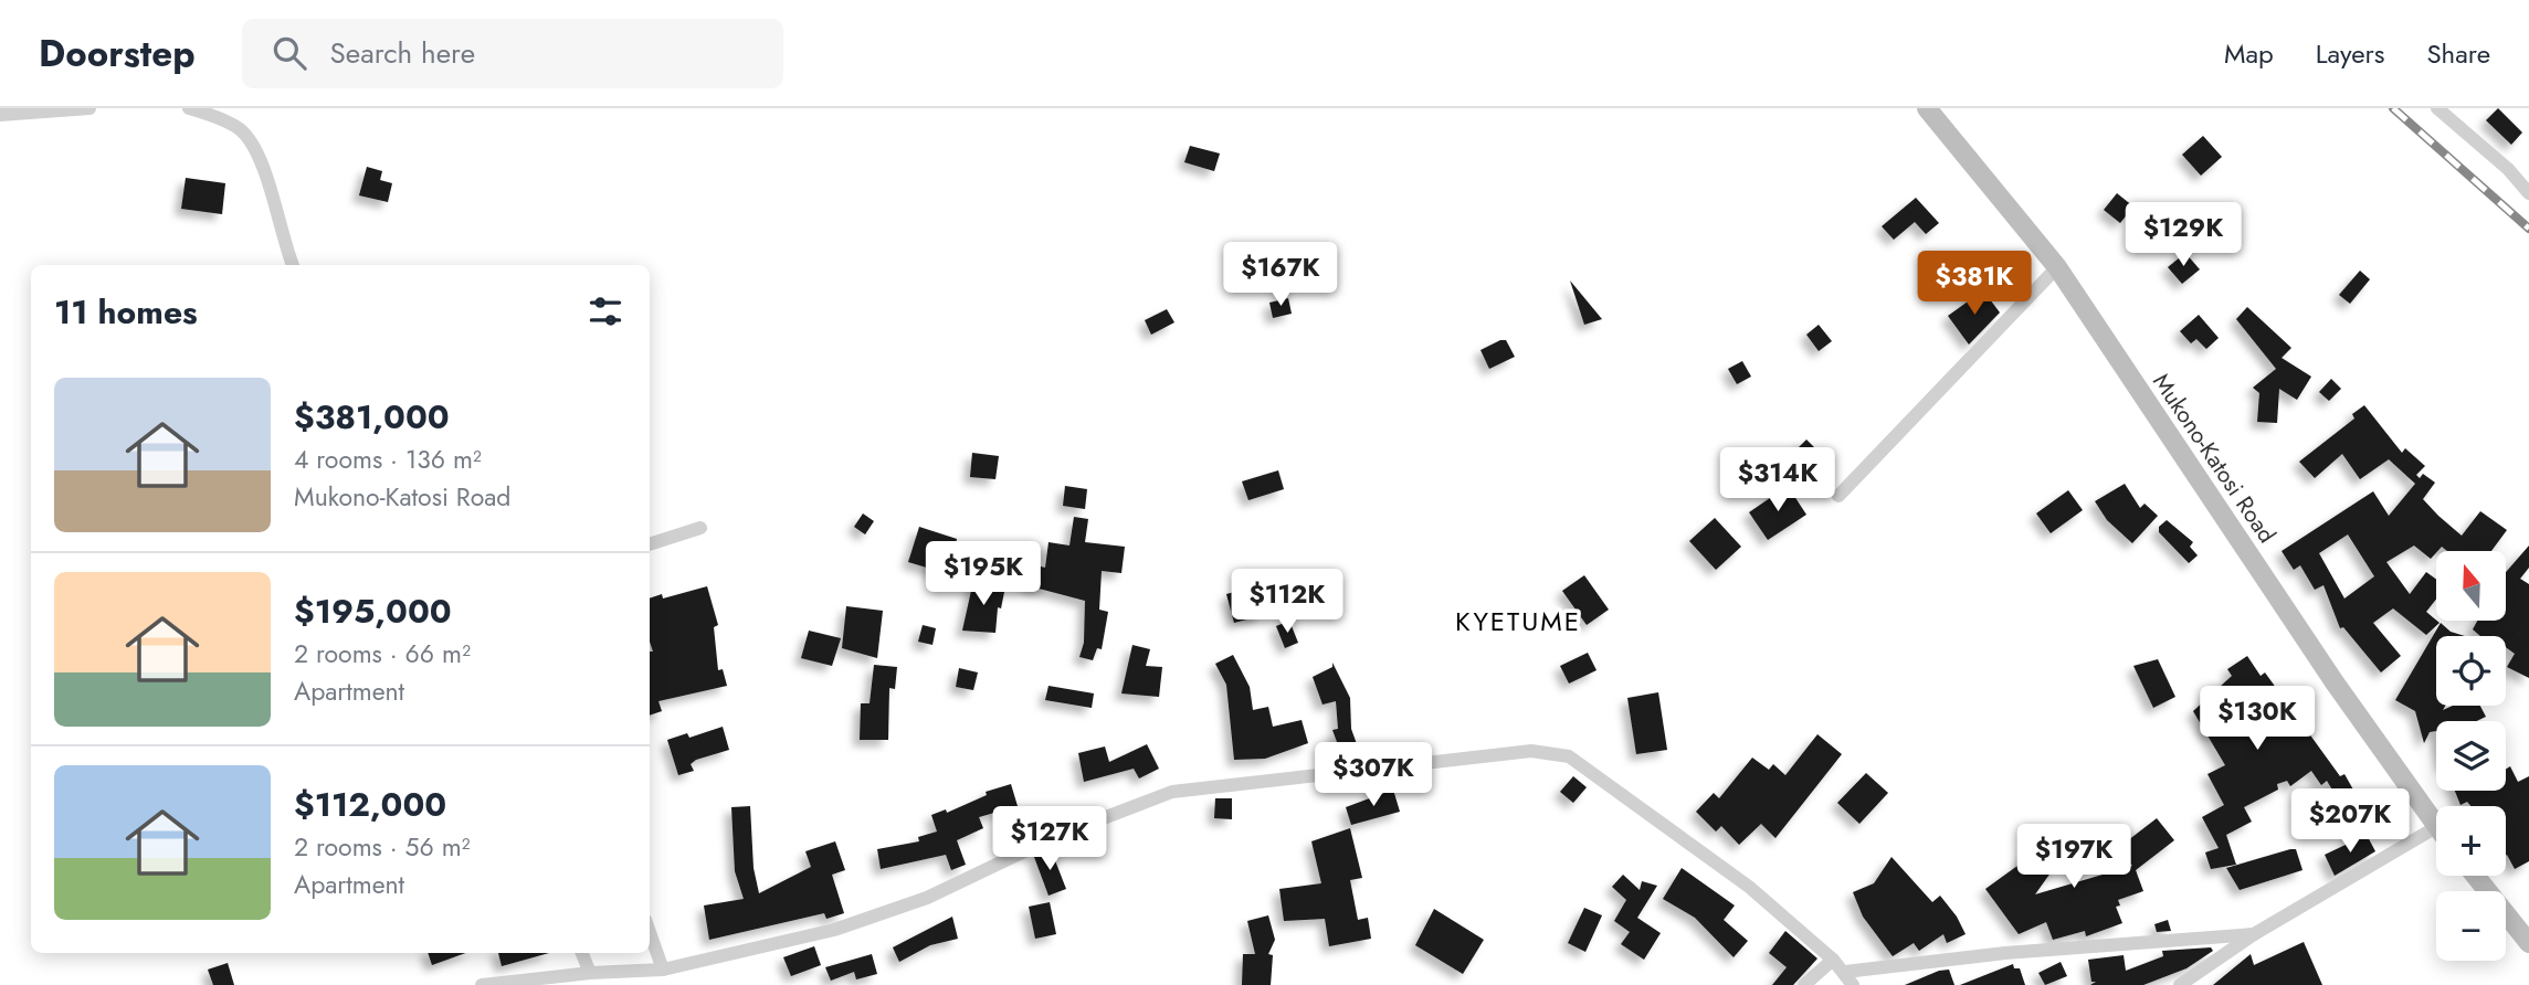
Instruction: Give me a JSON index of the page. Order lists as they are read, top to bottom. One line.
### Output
{"streets":{"main road":["Mukono-Katosi Road"]},"districts":["KYETUME"],"north":"top","page":{"header":"Doorstep","search":"Search here","nav":["Map","Layers","Share"],"price":["$129K","$167K","$381K","$314K","$195K","$112K","$130K","$307K","$207K","$127K","$197K"],"heading":"11 homes","list":[{"name":"$381,000","note":"4 rooms · 136 m² · Mukono-Katosi Road"},{"name":"$195,000","note":"2 rooms · 66 m² · Apartment"},{"name":"$112,000","note":"2 rooms · 56 m² · Apartment"}],"map_buttons":["+","−"]}}
